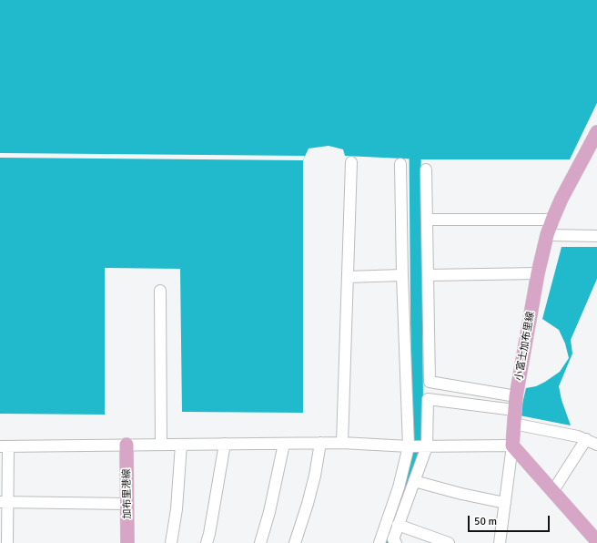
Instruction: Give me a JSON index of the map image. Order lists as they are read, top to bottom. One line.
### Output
{"streets":{"main road":["小富士加布里線","加布里港線"]},"scale_bar":"50 m"}
